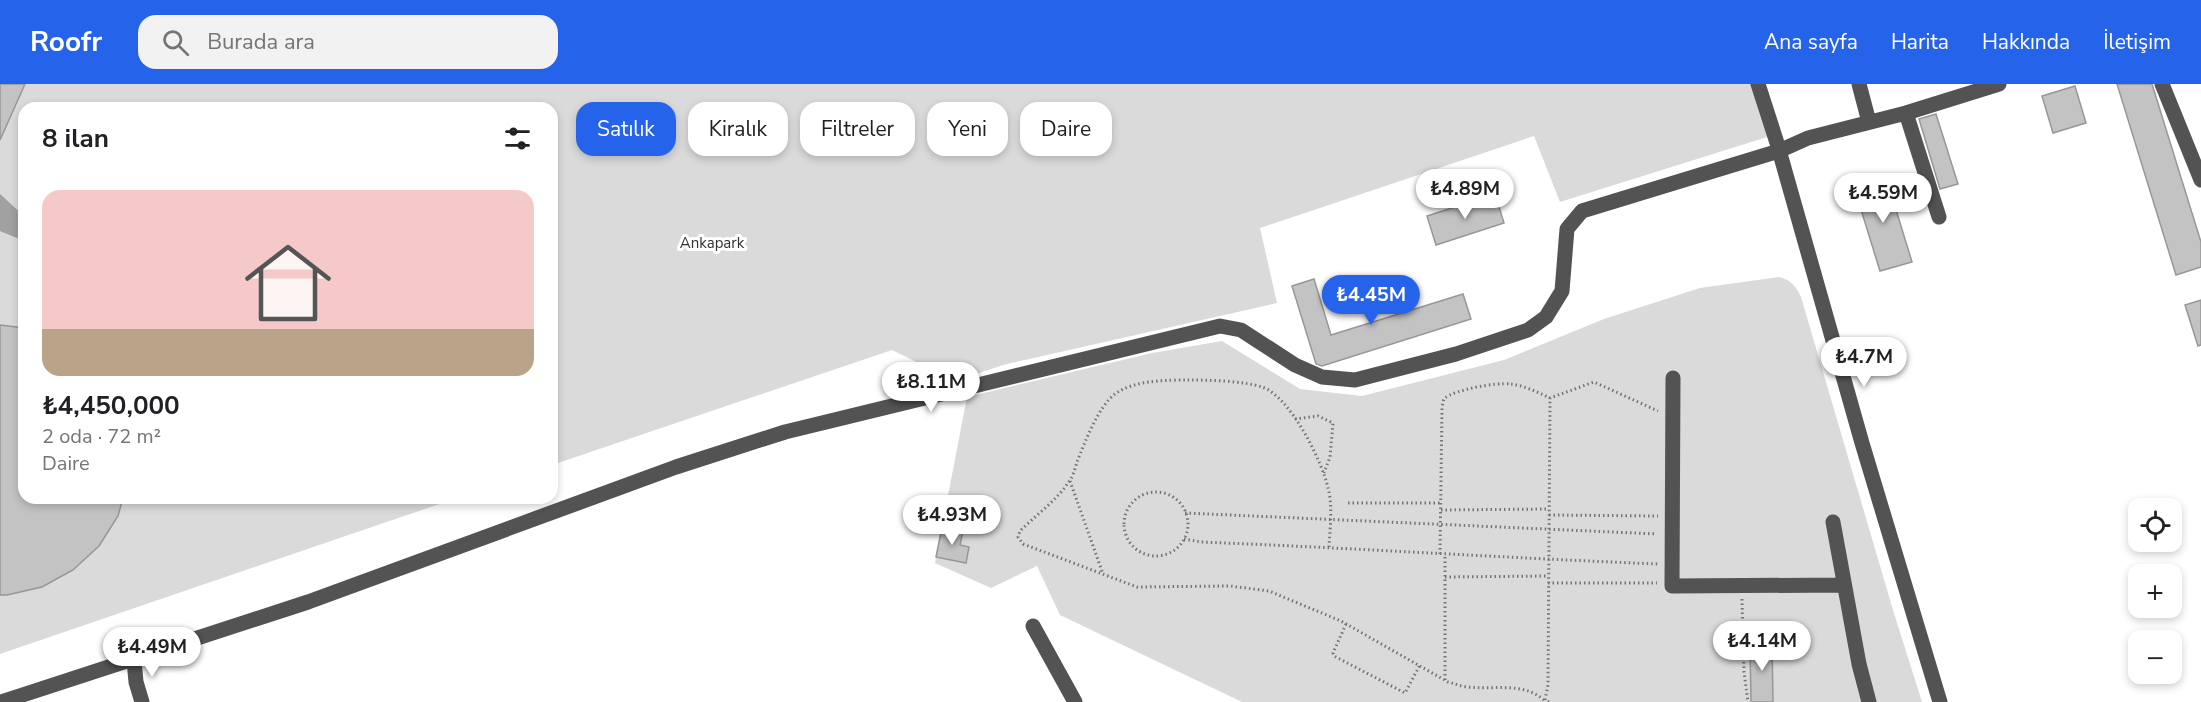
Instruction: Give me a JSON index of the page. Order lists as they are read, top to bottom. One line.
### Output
{"parks":["Ankapark"],"page":{"header":"Roofr","search":"Burada ara","nav":["Ana sayfa","Harita","Hakkında","İletişim"],"chip":["Satılık","Kiralık","Filtreler","Yeni","Daire"],"heading":"8 ilan","price":["₺4.89M","₺4.59M","₺4.45M","₺4.7M","₺8.11M","₺4.93M","₺4.14M","₺4.49M"],"list":[{"name":"₺4,450,000","note":"2 oda · 72 m² · Daire"}],"map_buttons":["+","−"]}}
